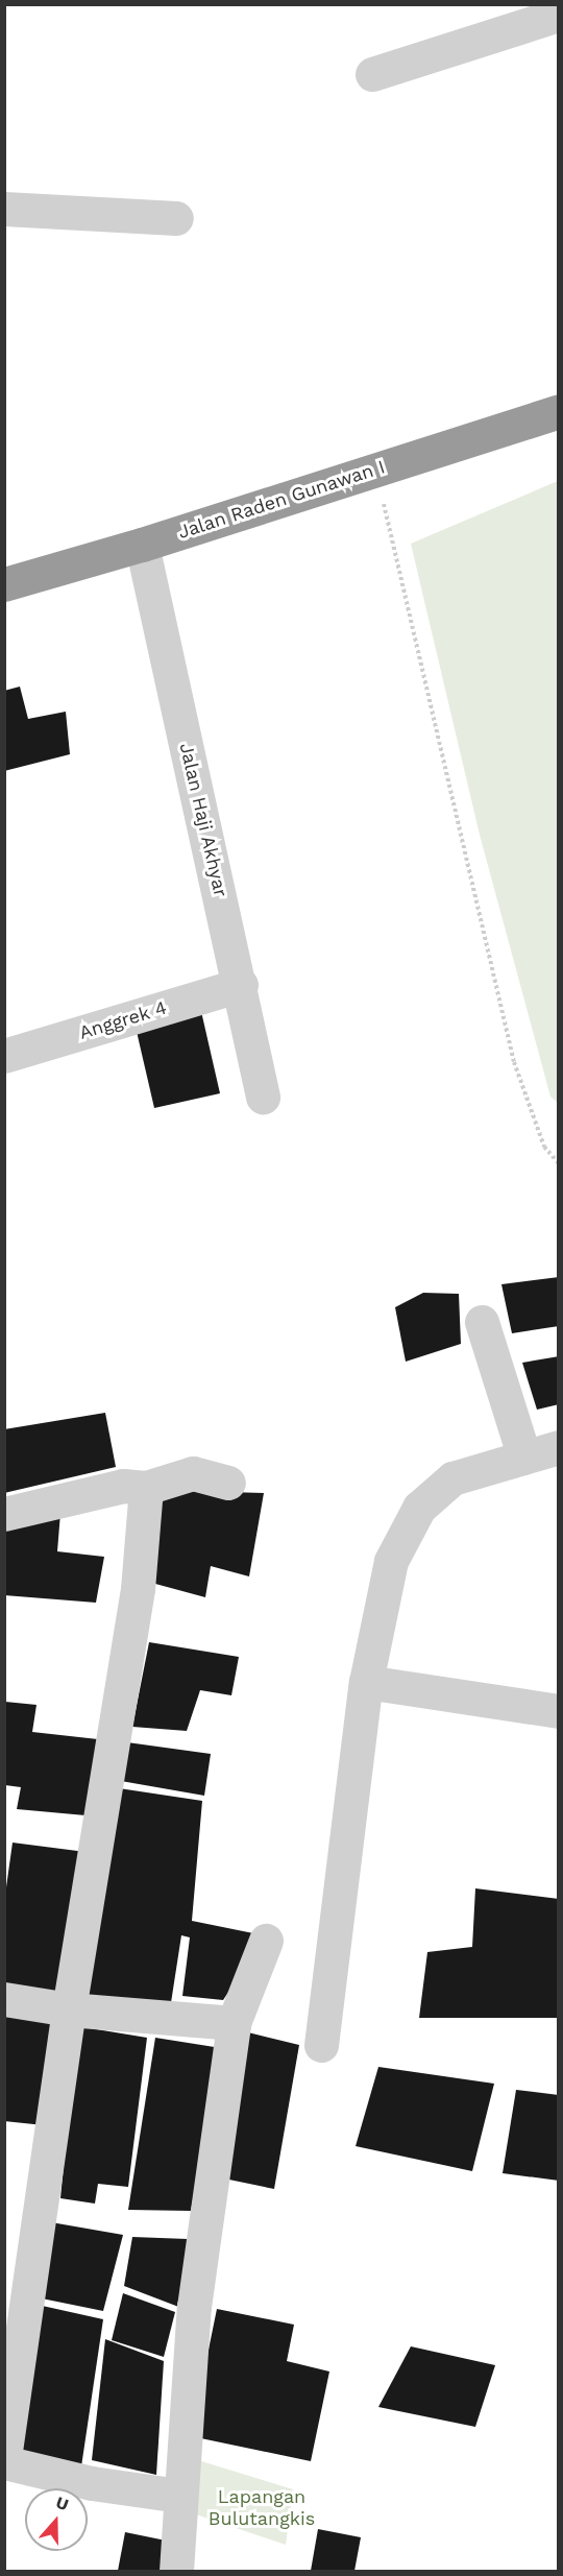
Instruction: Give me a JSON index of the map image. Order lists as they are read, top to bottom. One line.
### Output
{"streets":{"highway":["Jalan Raden Gunawan I"],"street":["Jalan Haji Akhyar","Anggrek 4"]},"crossings":[["Jalan Raden Gunawan I","Jalan Haji Akhyar"],["Jalan Haji Akhyar","Anggrek 4"]],"parks":["Lapangan Bulutangkis"],"north":"top"}
